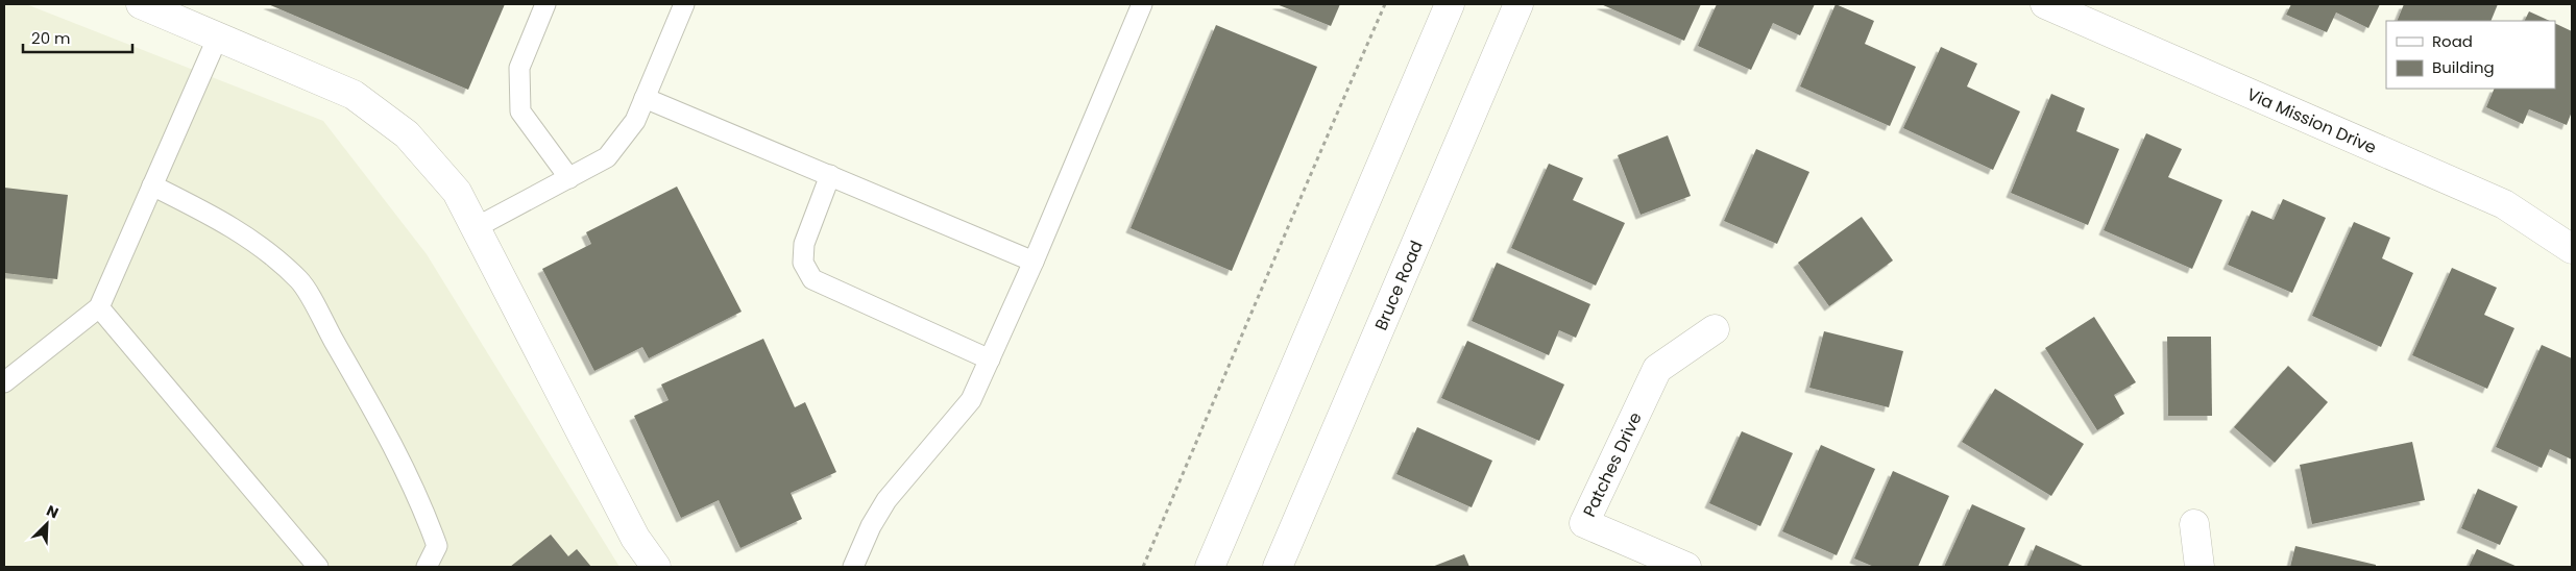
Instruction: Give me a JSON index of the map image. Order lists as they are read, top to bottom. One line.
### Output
{"streets":{"street":["Via Mission Drive","Bruce Road","Patches Drive"]},"legend":["Road","Building"],"scale_bar":"20 m","north":"top right"}
